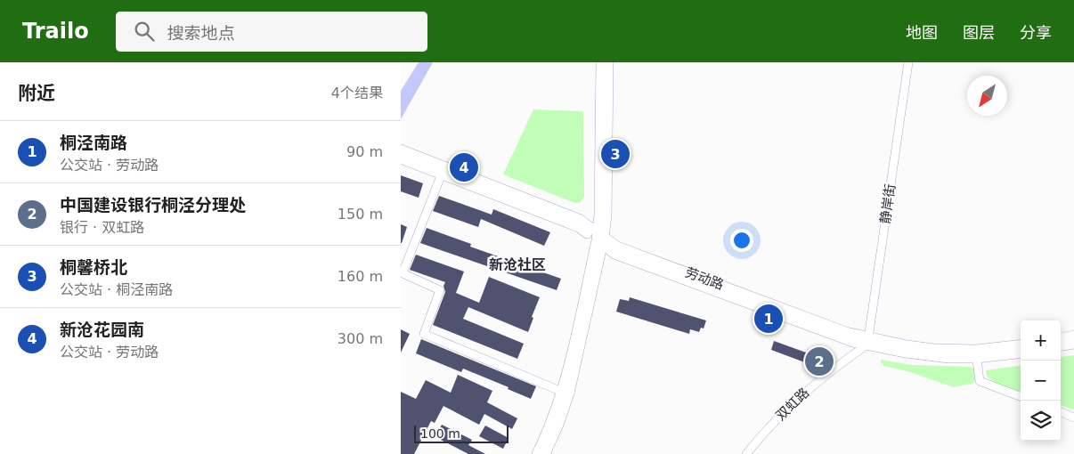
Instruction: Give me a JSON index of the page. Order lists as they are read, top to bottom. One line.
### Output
{"streets":{"main road":["劳动路"],"street":["静岸街","双虹路"]},"crossings":[["静岸街","劳动路"],["静岸街","双虹路"],["劳动路","双虹路"]],"districts":["新沧社区"],"scale_bar":"100 m","north":"bottom left","page":{"header":"Trailo","search":"搜索地点","nav":["地图","图层","分享"],"heading":["附近","4个结果"],"list":[{"mark":"1","name":"桐泾南路","note":"公交站 · 劳动路","value":"90 m"},{"mark":"2","name":"中国建设银行桐泾分理处","note":"银行 · 双虹路","value":"150 m"},{"mark":"3","name":"桐馨桥北","note":"公交站 · 桐泾南路","value":"160 m"},{"mark":"4","name":"新沧花园南","note":"公交站 · 劳动路","value":"300 m"}],"pins":["3","4","1","2"],"map_buttons":["+","−"],"scale":"100 m"}}
